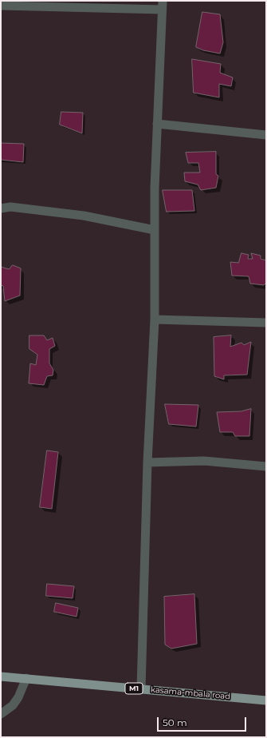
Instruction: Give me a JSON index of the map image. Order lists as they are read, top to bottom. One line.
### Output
{"streets":{"main road":["M1","kasama-mbala road"]},"scale_bar":"50 m"}
